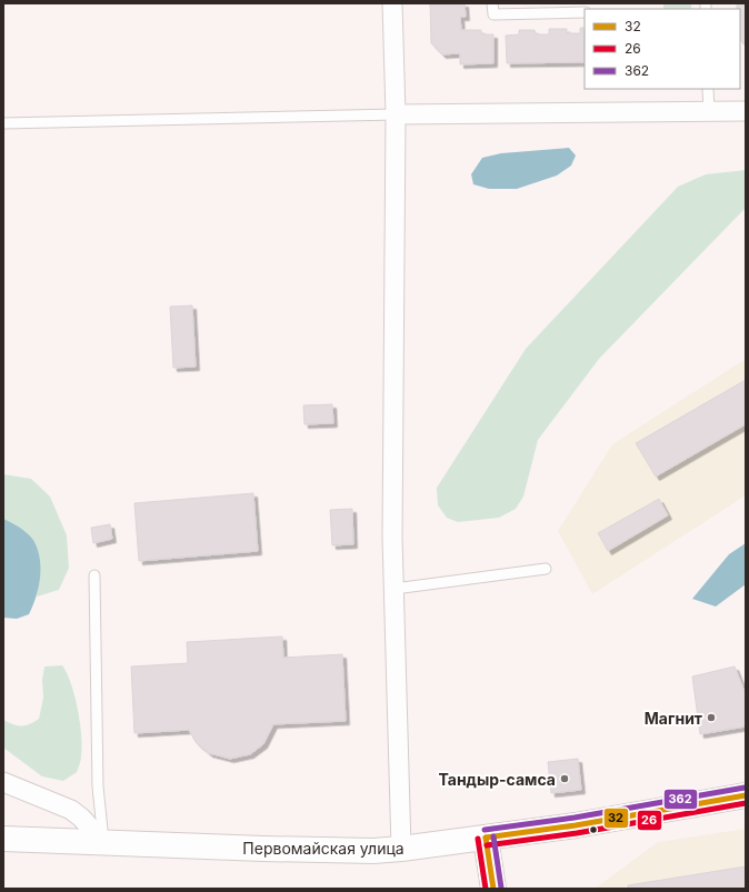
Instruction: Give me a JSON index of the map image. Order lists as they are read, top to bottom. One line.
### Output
{"streets":{"main road":["Первомайская улица"]},"places":["Магнит","Тандыр-самса"],"lines":["transit line 362","transit line 32","transit line 26"],"legend":["32","26","362"]}
